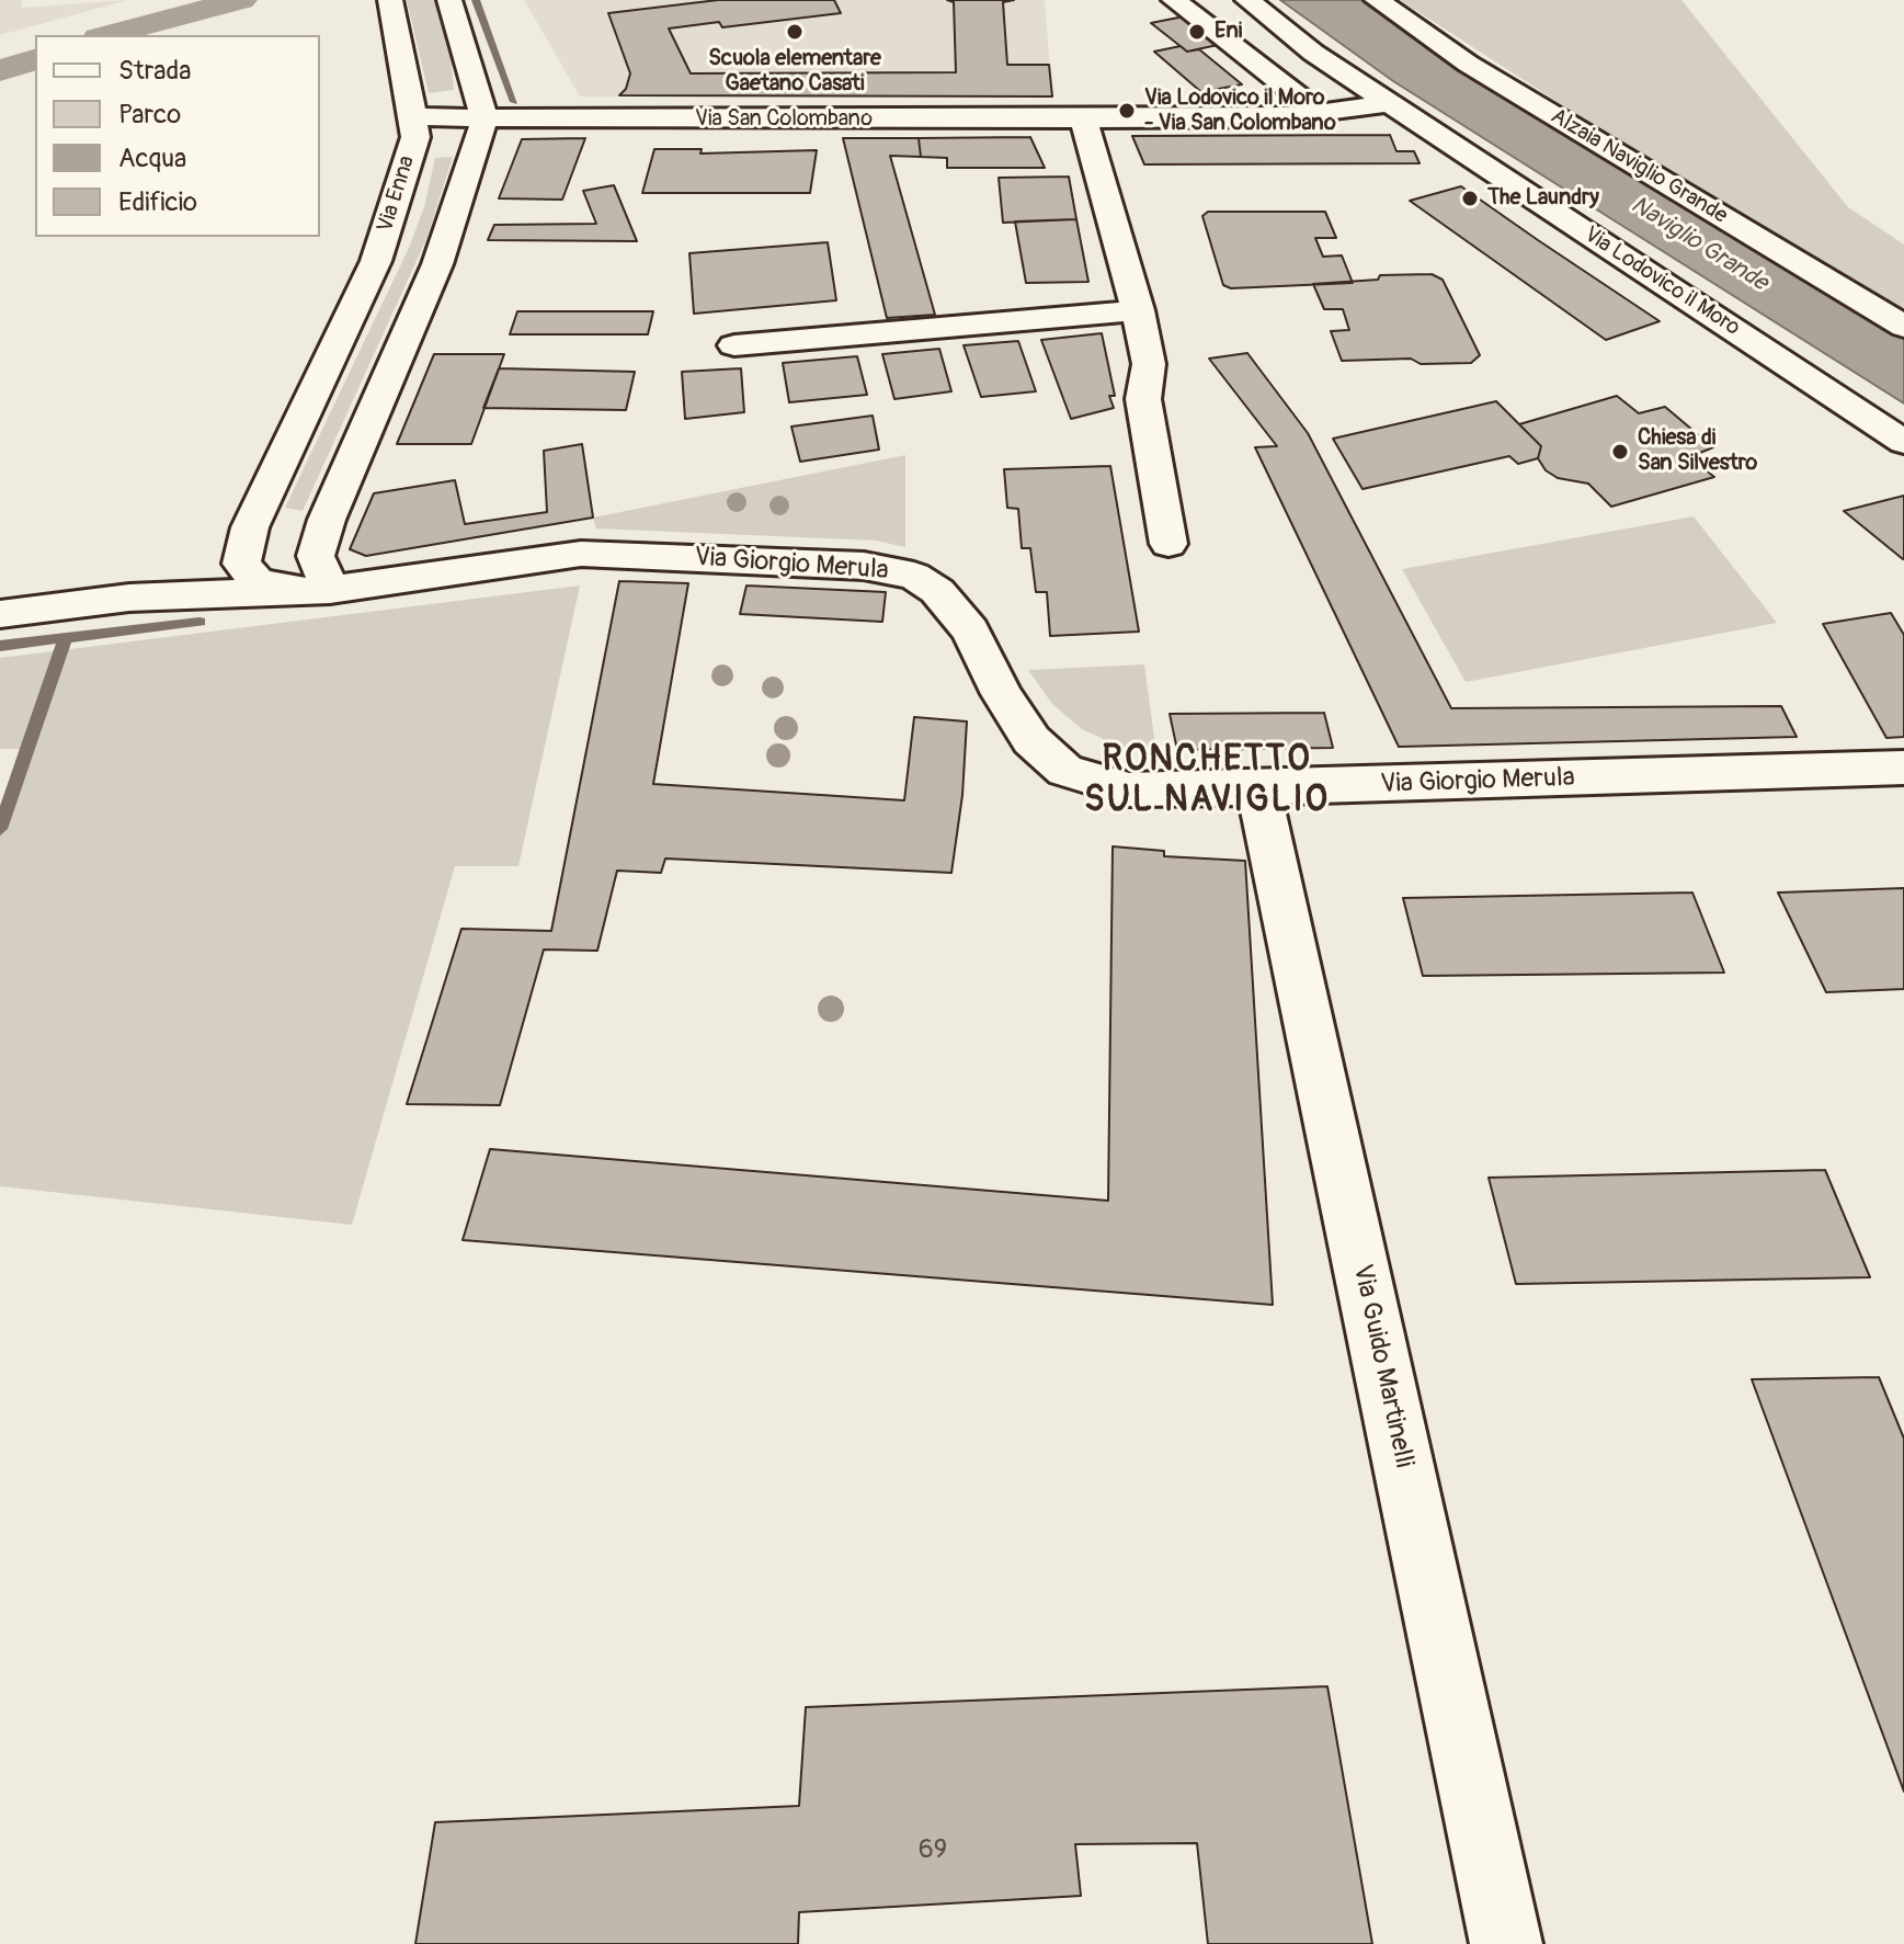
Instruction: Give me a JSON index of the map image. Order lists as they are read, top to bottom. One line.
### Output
{"streets":{"street":["Via San Colombano","Alzaia Naviglio Grande","Via Enna","Via Lodovico il Moro","Via Giorgio Merula","Via Guido Martinelli"]},"crossings":[["Via San Colombano","Via Lodovico il Moro"],["Via Enna","Via Giorgio Merula"],["Via Giorgio Merula","Via Guido Martinelli"]],"districts":["RONCHETTO SUL NAVIGLIO"],"water":["Naviglio Grande"],"places":["Scuola elementare Gaetano Casati","Eni","Via Lodovico il Moro - Via San Colombano","The Laundry","Chiesa di San Silvestro"],"house_numbers":["69"],"legend":["Strada","Parco","Acqua","Edificio"]}
